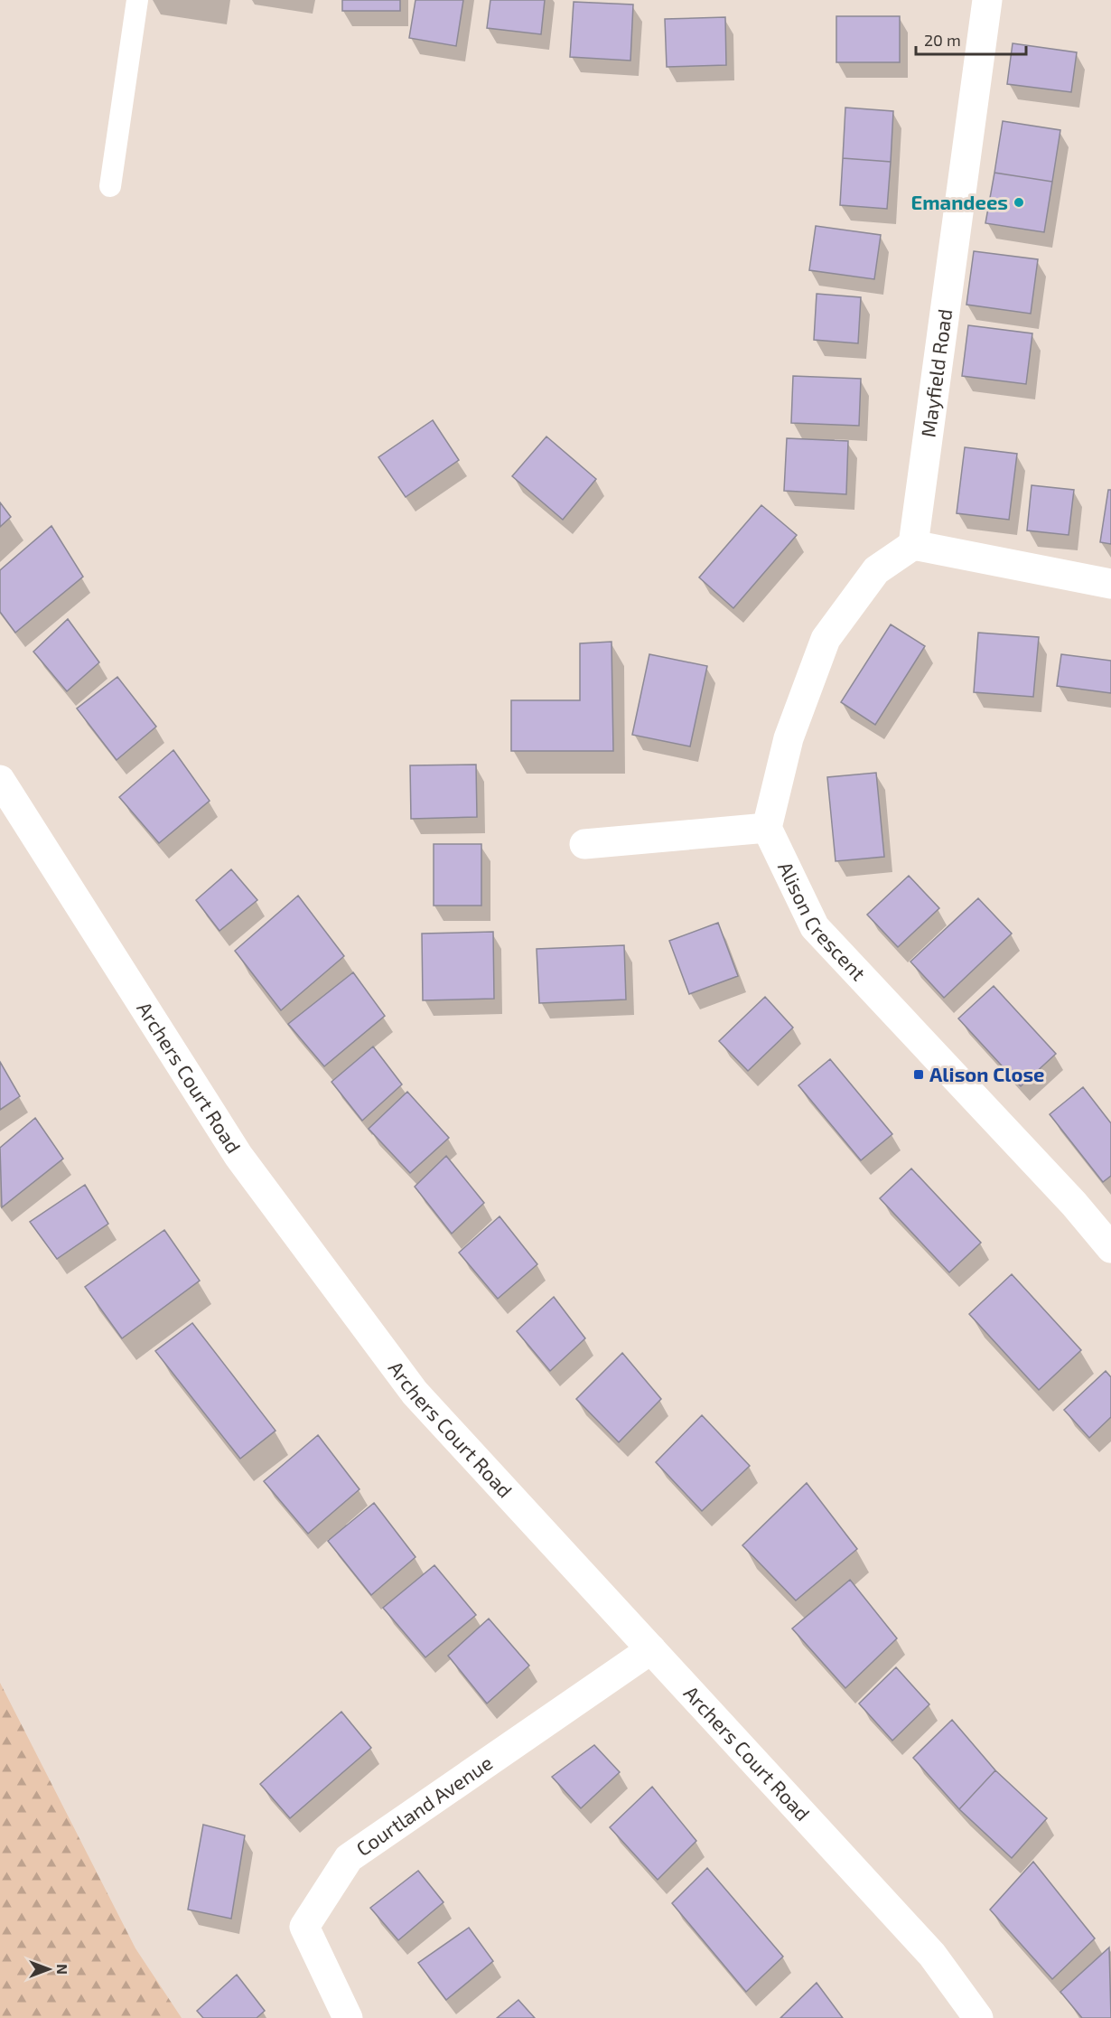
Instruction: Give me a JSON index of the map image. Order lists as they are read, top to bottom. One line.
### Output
{"streets":{"street":["Mayfield Road","Alison Crescent","Archers Court Road","Courtland Avenue"]},"crossings":[["Archers Court Road","Courtland Avenue"]],"places":{"other":["Emandees"],"transit":["Alison Close"]},"scale_bar":"20 m","north":"right"}
